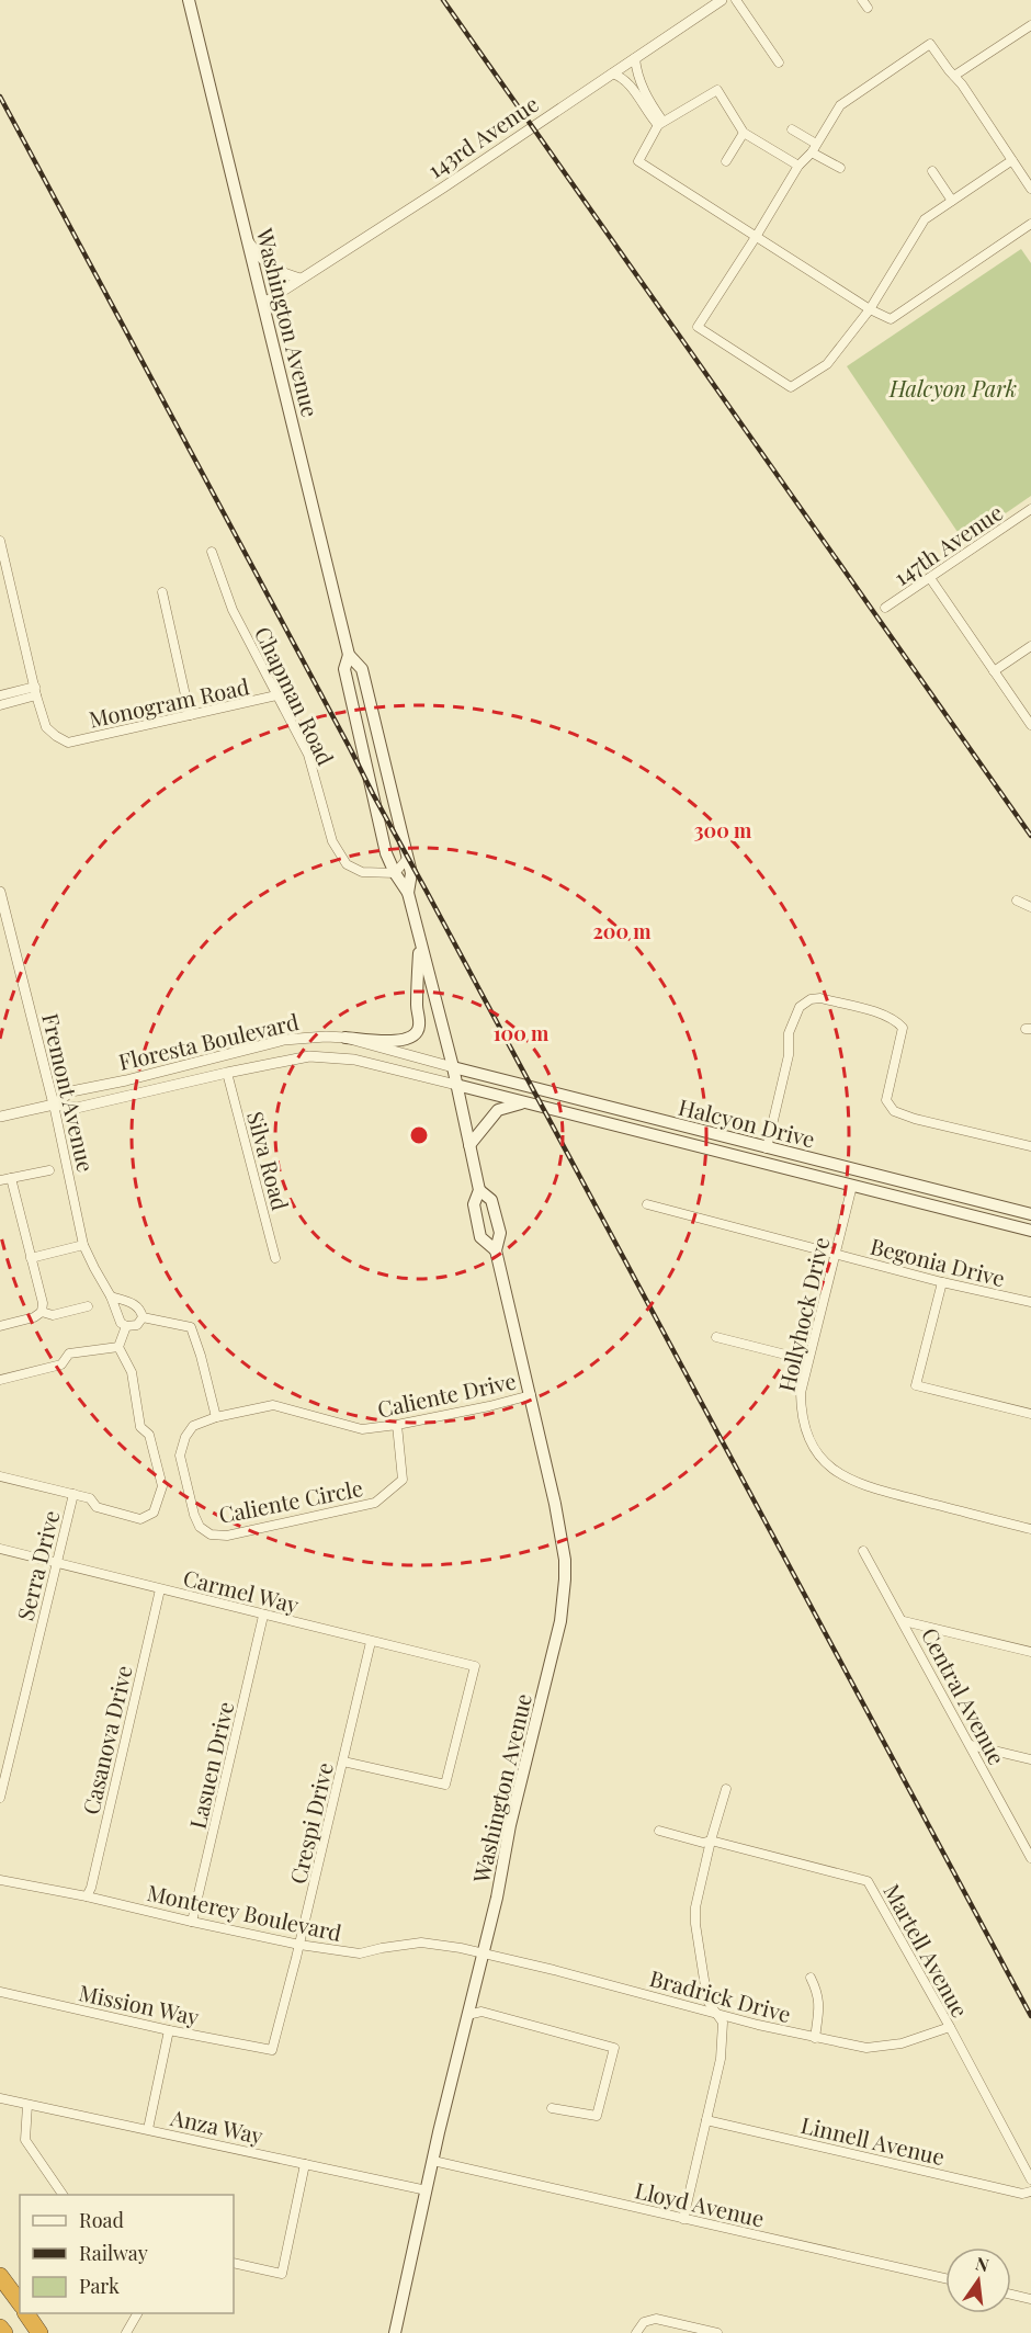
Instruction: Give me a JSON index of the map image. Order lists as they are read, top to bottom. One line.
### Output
{"streets":{"main road":["Washington Avenue","Halcyon Drive"],"street":["143rd Avenue","147th Avenue","Chapman Road","Monogram Road","Floresta Boulevard","Fremont Avenue","Silva Road","Begonia Drive","Hollyhock Drive","Caliente Drive","Caliente Circle","Serra Drive","Carmel Way","Central Avenue","Casanova Drive","Lasuen Drive","Crespi Drive","Monterey Boulevard","Martell Avenue","Bradrick Drive","Mission Way","Anza Way","Linnell Avenue","Lloyd Avenue"]},"crossings":[["143rd Avenue","Washington Avenue"],["Washington Avenue","Chapman Road"],["Washington Avenue","Floresta Boulevard"],["Washington Avenue","Halcyon Drive"],["Washington Avenue","Caliente Drive"],["Washington Avenue","Monterey Boulevard"],["Washington Avenue","Bradrick Drive"],["Washington Avenue","Anza Way"],["Washington Avenue","Lloyd Avenue"],["Chapman Road","Monogram Road"],["Floresta Boulevard","Fremont Avenue"],["Floresta Boulevard","Halcyon Drive"],["Floresta Boulevard","Silva Road"],["Halcyon Drive","Hollyhock Drive"],["Begonia Drive","Hollyhock Drive"],["Caliente Drive","Caliente Circle"],["Serra Drive","Carmel Way"],["Carmel Way","Casanova Drive"],["Carmel Way","Lasuen Drive"],["Carmel Way","Crespi Drive"],["Casanova Drive","Monterey Boulevard"],["Lasuen Drive","Monterey Boulevard"],["Crespi Drive","Monterey Boulevard"],["Crespi Drive","Mission Way"],["Monterey Boulevard","Bradrick Drive"],["Martell Avenue","Bradrick Drive"]],"parks":["Halcyon Park"],"legend":["Road","Railway","Park"],"north":"top","rings":["300 m","200 m","100 m"]}
